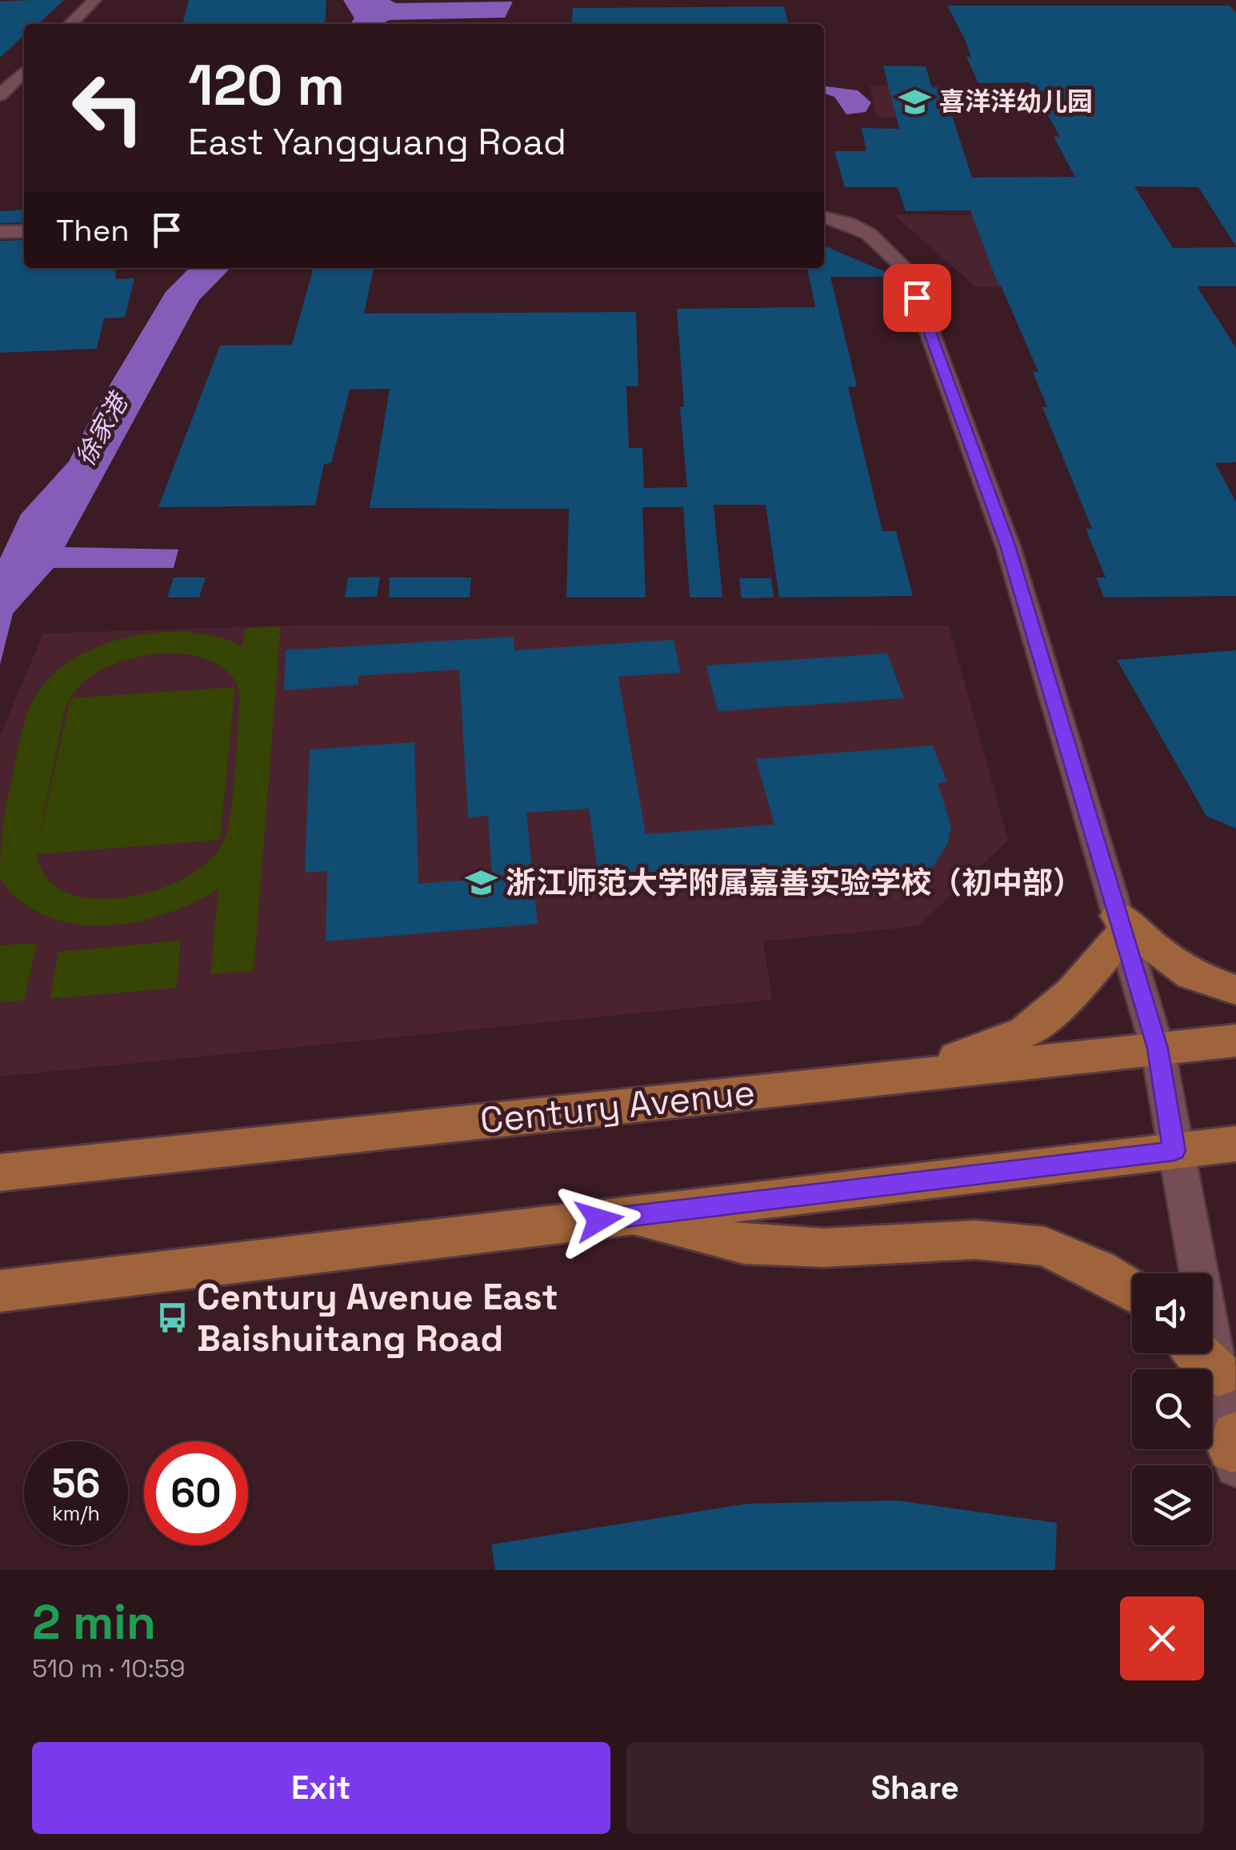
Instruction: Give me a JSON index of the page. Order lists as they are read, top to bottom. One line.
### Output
{"streets":{"main road":["Century Avenue"]},"water":["徐家港"],"places":{"school or university":["喜洋洋幼儿园","浙江师范大学附属嘉善实验学校（初中部）"],"bus stop":["Century Avenue East Baishuitang Road"]},"page":{"turn":["120 m","East Yangguang Road"],"then":"Then","speed":"56 km/h","limit":"60","heading":["2 min","510 m · 10:59"],"buttons":["Exit","Share"]}}
